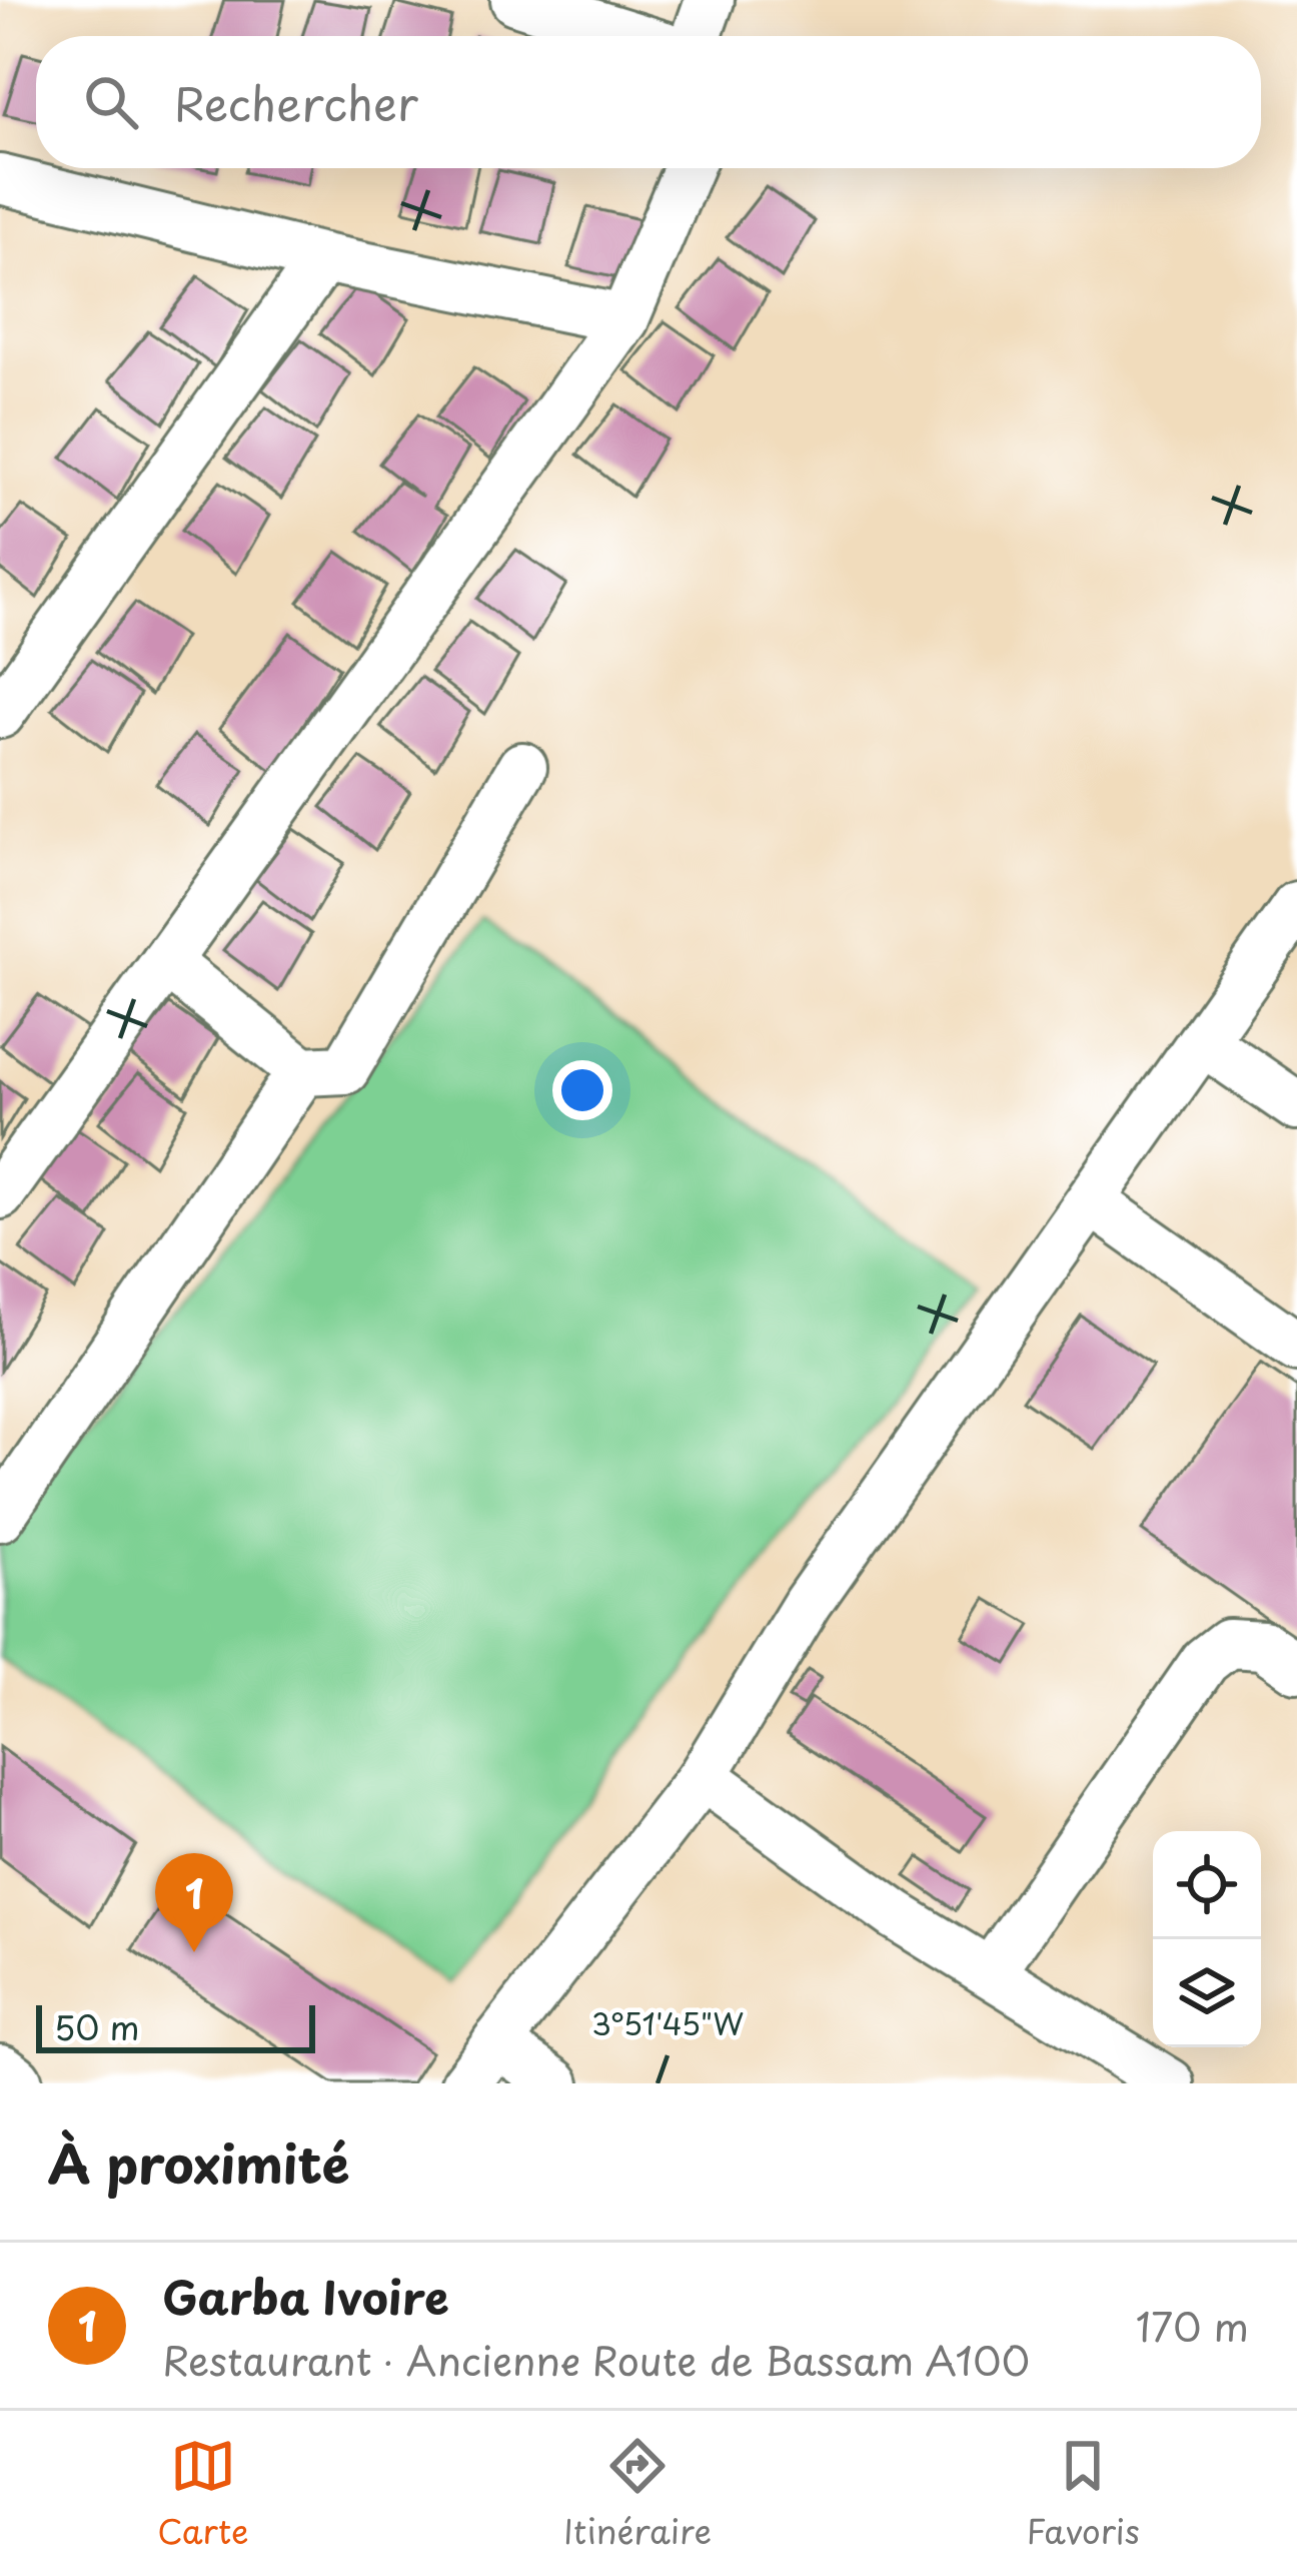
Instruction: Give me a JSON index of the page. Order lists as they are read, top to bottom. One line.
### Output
{"scale_bar":"50 m","page":{"search":"Rechercher","pins":"1","scale":"50 m","heading":"À proximité","list":[{"mark":"1","name":"Garba Ivoire","note":"Restaurant · Ancienne Route de Bassam A100","value":"170 m"}],"nav":["Carte","Itinéraire","Favoris"]},"coordinates":["3°51'45\"W"]}
